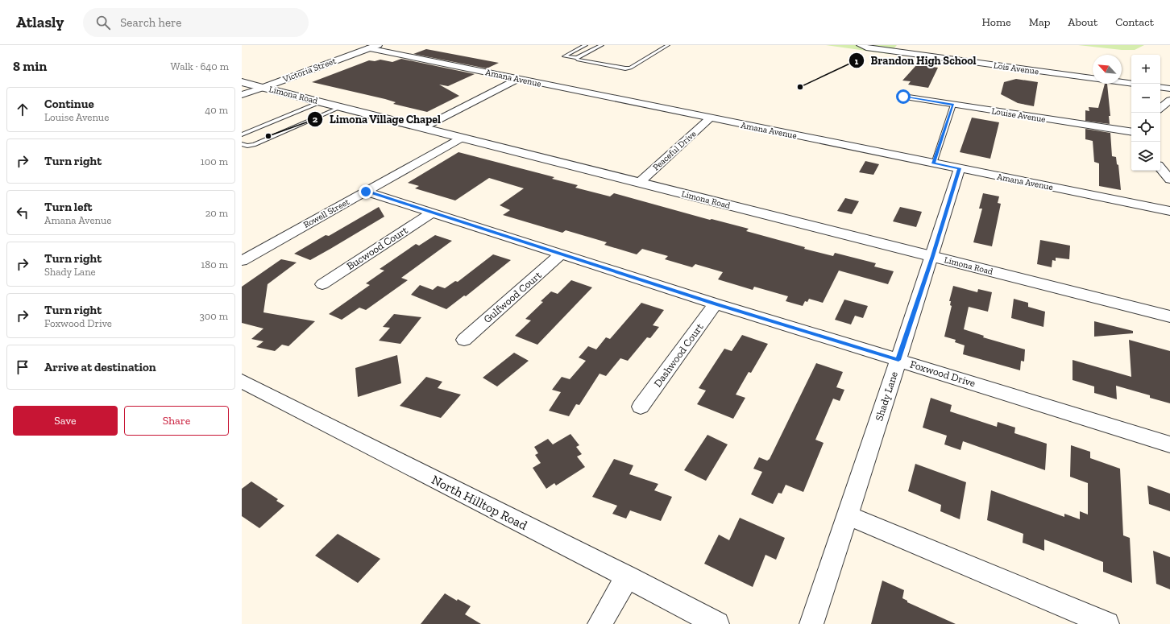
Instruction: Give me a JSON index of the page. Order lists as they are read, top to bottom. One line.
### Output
{"streets":{"street":["Lois Avenue","Victoria Street","Amana Avenue","Limona Road","Louise Avenue","Peaceful Drive","Rowell Street","Bucwood Court","Gulfwood Court","Dashwood Court","Foxwood Drive","Shady Lane","North Hilltop Road"]},"crossings":[["Victoria Street","Amana Avenue"],["Victoria Street","Limona Road"],["Amana Avenue","Peaceful Drive"],["Amana Avenue","Shady Lane"],["Limona Road","Peaceful Drive"],["Limona Road","Rowell Street"],["Limona Road","Shady Lane"],["Rowell Street","Foxwood Drive"],["Bucwood Court","Foxwood Drive"],["Gulfwood Court","Foxwood Drive"],["Dashwood Court","Foxwood Drive"],["Foxwood Drive","Shady Lane"]],"places":["Brandon High School","Limona Village Chapel"],"north":"top left","page":{"header":"Atlasly","search":"Search here","nav":["Home","Map","About","Contact"],"heading":["8 min","Walk · 640 m"],"map_buttons":["+","−"],"list":[["Continue","Louise Avenue","40 m"],["Turn right","100 m"],["Turn left","Amana Avenue","20 m"],["Turn right","Shady Lane","180 m"],["Turn right","Foxwood Drive","300 m"],"Arrive at destination"],"buttons":["Save","Share"]}}
